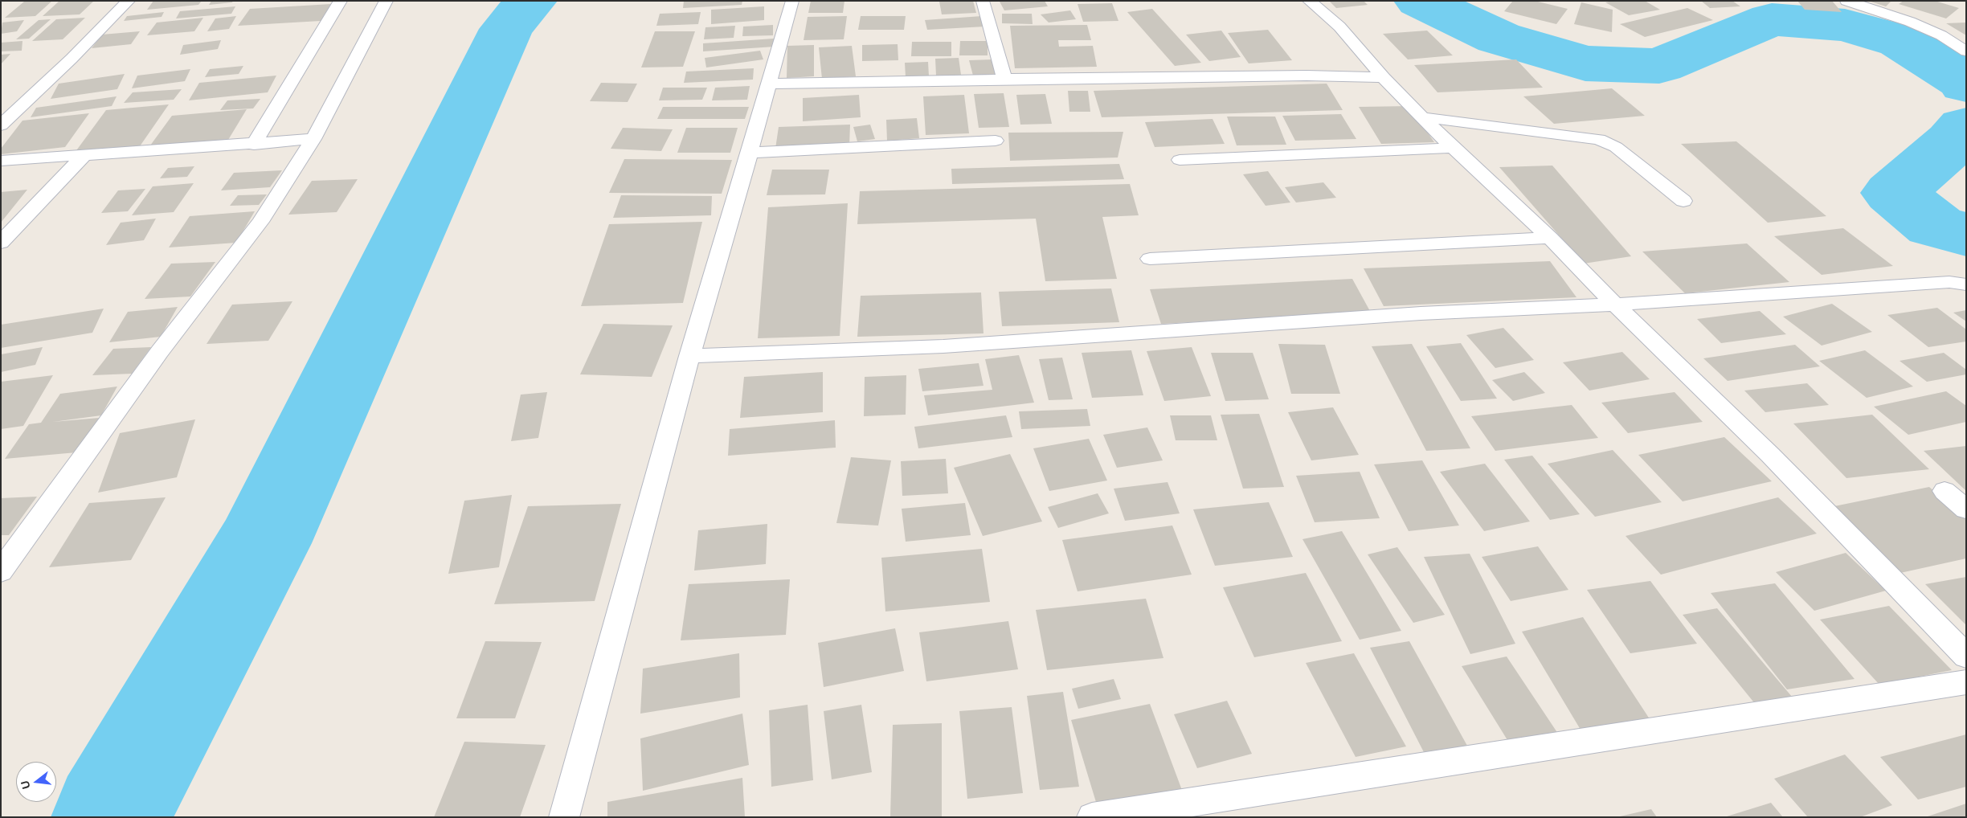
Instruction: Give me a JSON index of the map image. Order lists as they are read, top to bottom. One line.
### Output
{"north":"left"}
